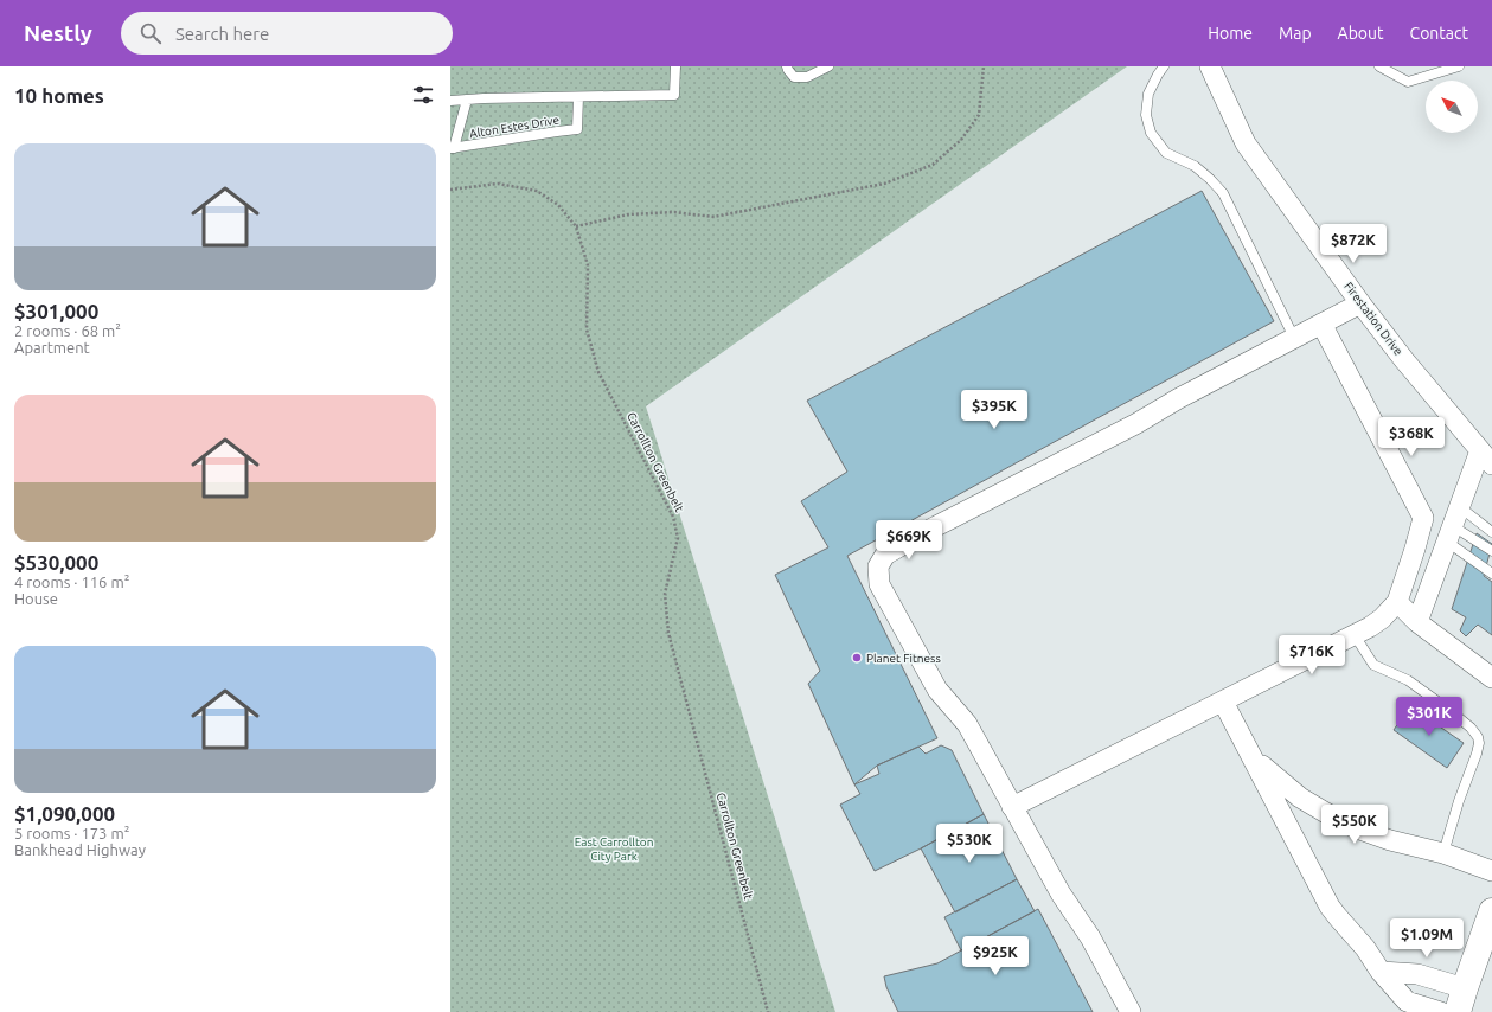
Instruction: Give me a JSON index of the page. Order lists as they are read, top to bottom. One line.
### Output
{"streets":{"street":["Firestation Drive"],"lane":["Alton Estes Drive"],"path":["Carrollton Greenbelt"]},"parks":["East Carrollton City Park"],"places":["Planet Fitness"],"north":"top left","page":{"header":"Nestly","search":"Search here","nav":["Home","Map","About","Contact"],"heading":"10 homes","list":[{"name":"$301,000","note":"2 rooms · 68 m² · Apartment"},{"name":"$530,000","note":"4 rooms · 116 m² · House"},{"name":"$1,090,000","note":"5 rooms · 173 m² · Bankhead Highway"}],"price":["$872K","$395K","$368K","$669K","$716K","$301K","$550K","$530K","$1.09M","$925K"]}}
